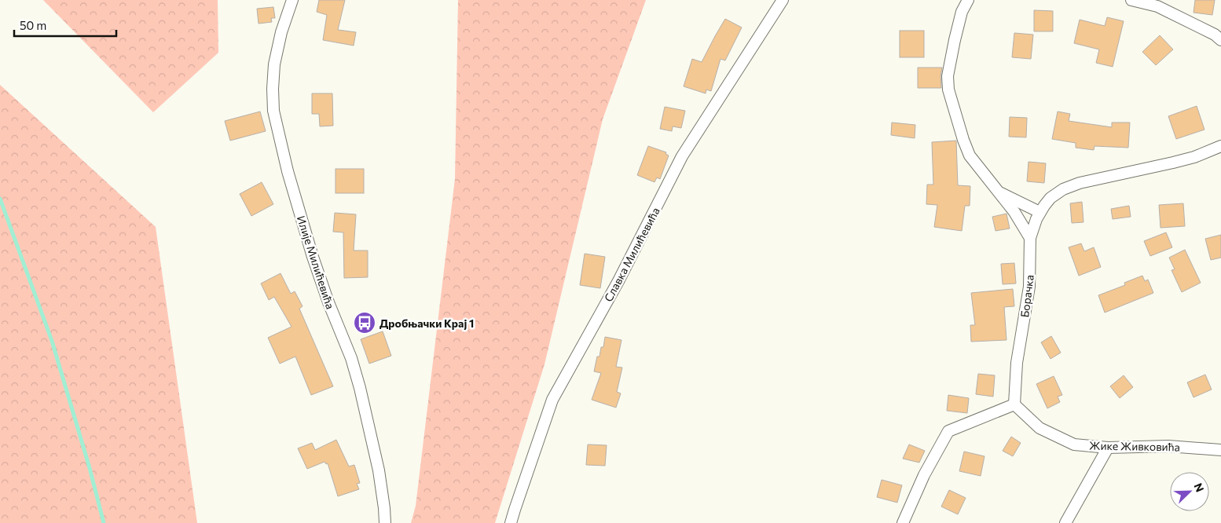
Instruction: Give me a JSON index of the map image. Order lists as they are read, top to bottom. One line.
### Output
{"streets":{"street":["Славка Милићевића","Илије Милићевића","Борачка","Жике Живковића"]},"crossings":[["Борачка","Жике Живковића"]],"places":{"bus stop":["Дробњачки Крај 1"]},"scale_bar":"50 m","north":"top right"}
